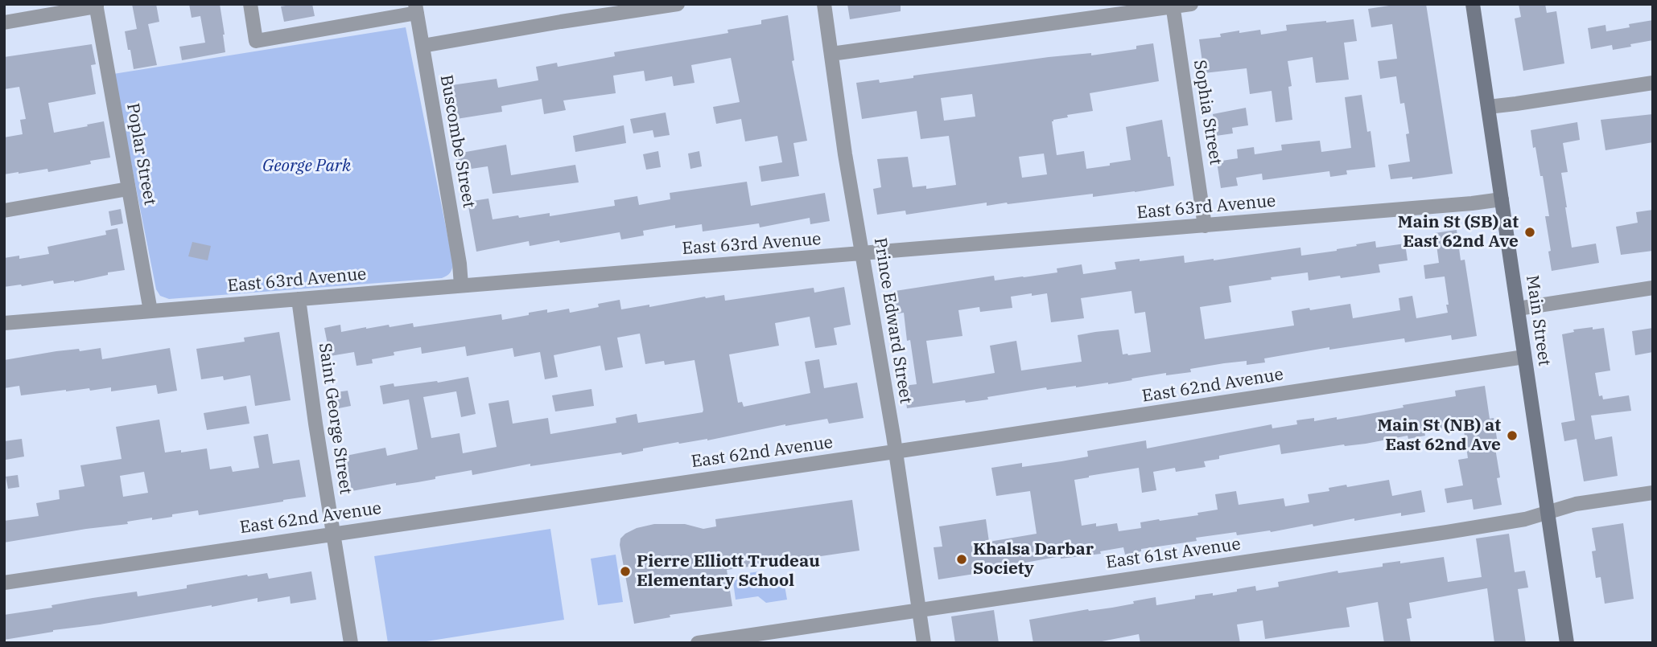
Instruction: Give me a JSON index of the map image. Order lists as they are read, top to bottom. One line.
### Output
{"streets":{"main road":["Main Street"],"street":["Sophia Street","Buscombe Street","Poplar Street","East 63rd Avenue","Prince Edward Street","East 62nd Avenue","Saint George Street","East 61st Avenue"]},"crossings":[["Sophia Street","East 63rd Avenue"],["Buscombe Street","East 63rd Avenue"],["Poplar Street","East 63rd Avenue"],["East 63rd Avenue","Prince Edward Street"],["East 63rd Avenue","Main Street"],["East 63rd Avenue","Saint George Street"],["Prince Edward Street","East 62nd Avenue"],["Prince Edward Street","East 61st Avenue"],["Main Street","East 62nd Avenue"],["Main Street","East 61st Avenue"],["East 62nd Avenue","Saint George Street"]],"parks":["George Park"],"places":["Main St (SB) at East 62nd Ave","Main St (NB) at East 62nd Ave","Khalsa Darbar Society","Pierre Elliott Trudeau Elementary School"]}
